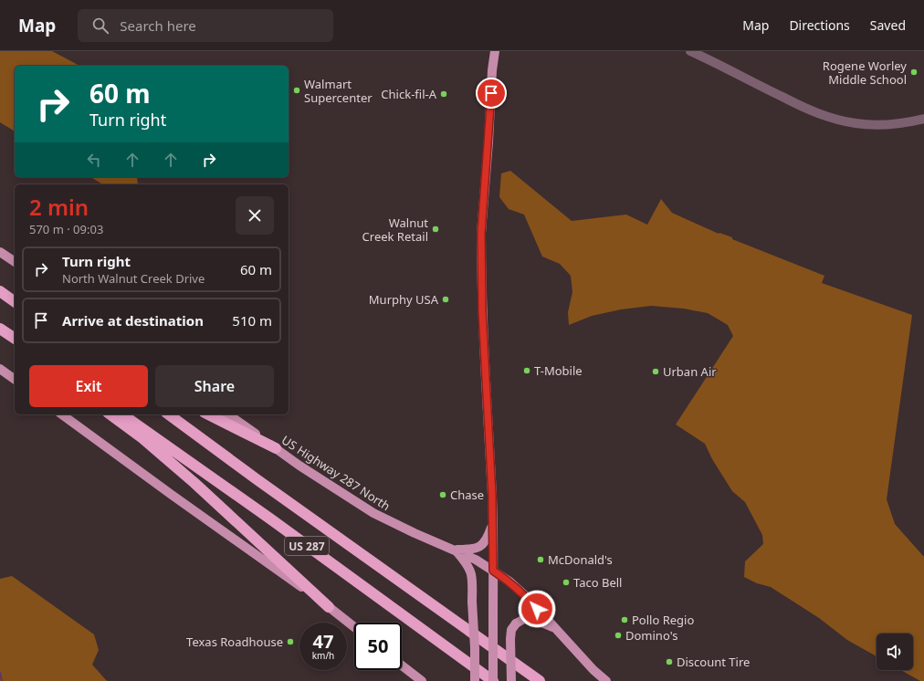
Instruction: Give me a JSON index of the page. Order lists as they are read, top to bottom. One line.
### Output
{"streets":{"highway":["US 287"],"main road":["US Highway 287 North"]},"places":["Rogene Worley Middle School","Walmart Supercenter","Chick-fil-A","Walnut Creek Retail","Murphy USA","T-Mobile","Urban Air","Chase","McDonald's","Taco Bell","Pollo Regio","Domino's","Texas Roadhouse","Discount Tire"],"page":{"header":"Map","search":"Search here","nav":["Map","Directions","Saved"],"turn":["60 m","Turn right"],"heading":["2 min","570 m · 09:03"],"list":[{"name":"Turn right","note":"North Walnut Creek Drive","value":"60 m"},{"name":"Arrive at destination","value":"510 m"}],"buttons":["Exit","Share"],"speed":"47 km/h","limit":"50"}}
